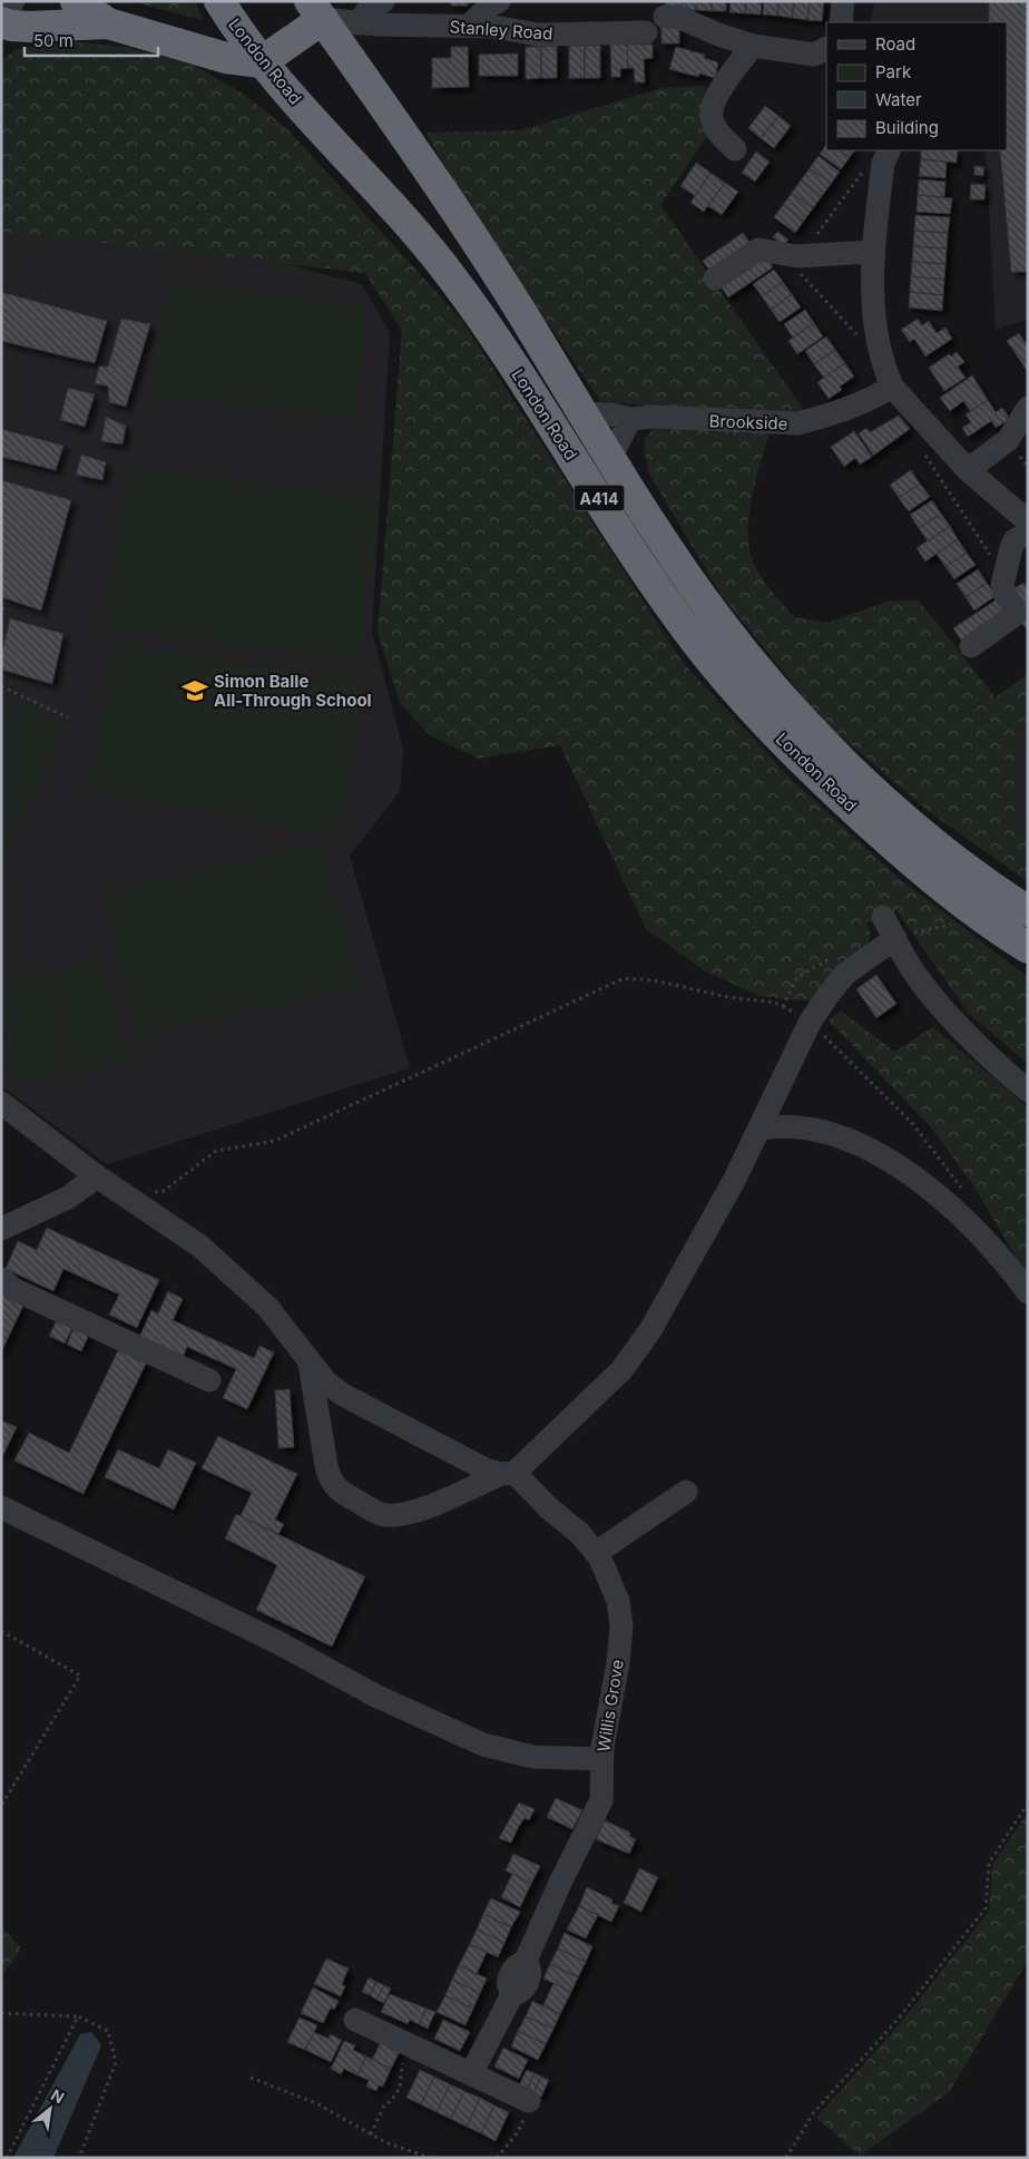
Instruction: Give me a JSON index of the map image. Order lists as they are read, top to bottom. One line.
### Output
{"streets":{"highway":["London Road","A414"],"street":["Stanley Road","Brookside","Willis Grove"]},"crossings":[["Stanley Road","London Road"],["London Road","Brookside"]],"places":{"school or university":["Simon Balle All-Through School"]},"legend":["Road","Park","Water","Building"],"scale_bar":"50 m","north":"top right"}
